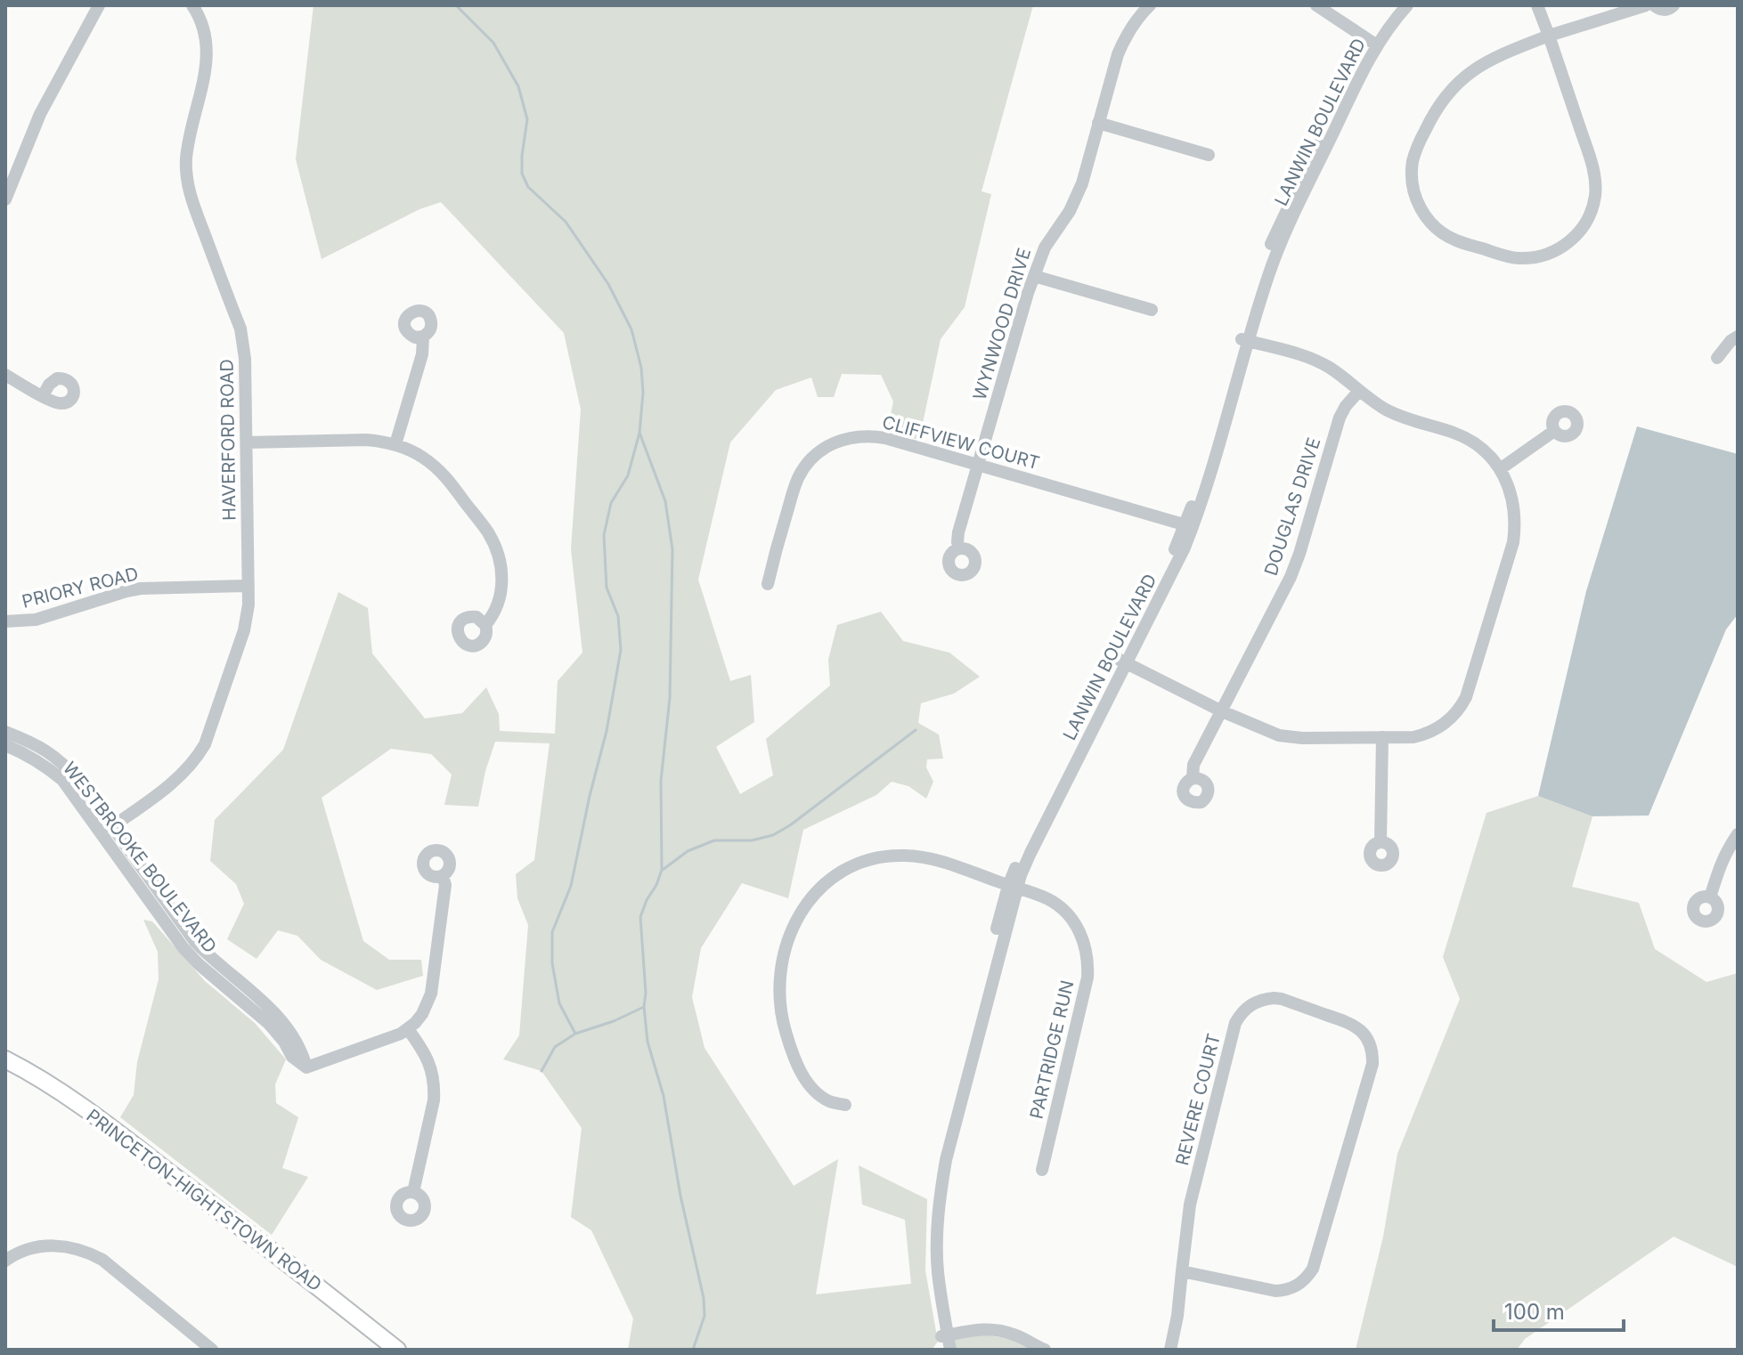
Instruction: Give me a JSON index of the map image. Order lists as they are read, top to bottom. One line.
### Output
{"streets":{"main road":["PRINCETON-HIGHTSTOWN ROAD"],"street":["LANWIN BOULEVARD","WYNWOOD DRIVE","HAVERFORD ROAD","CLIFFVIEW COURT","DOUGLAS DRIVE","PRIORY ROAD","WESTBROOKE BOULEVARD","PARTRIDGE RUN","REVERE COURT"]},"crossings":[["LANWIN BOULEVARD","CLIFFVIEW COURT"],["LANWIN BOULEVARD","PARTRIDGE RUN"],["WYNWOOD DRIVE","CLIFFVIEW COURT"],["HAVERFORD ROAD","PRIORY ROAD"],["HAVERFORD ROAD","WESTBROOKE BOULEVARD"]],"scale_bar":"100 m"}
